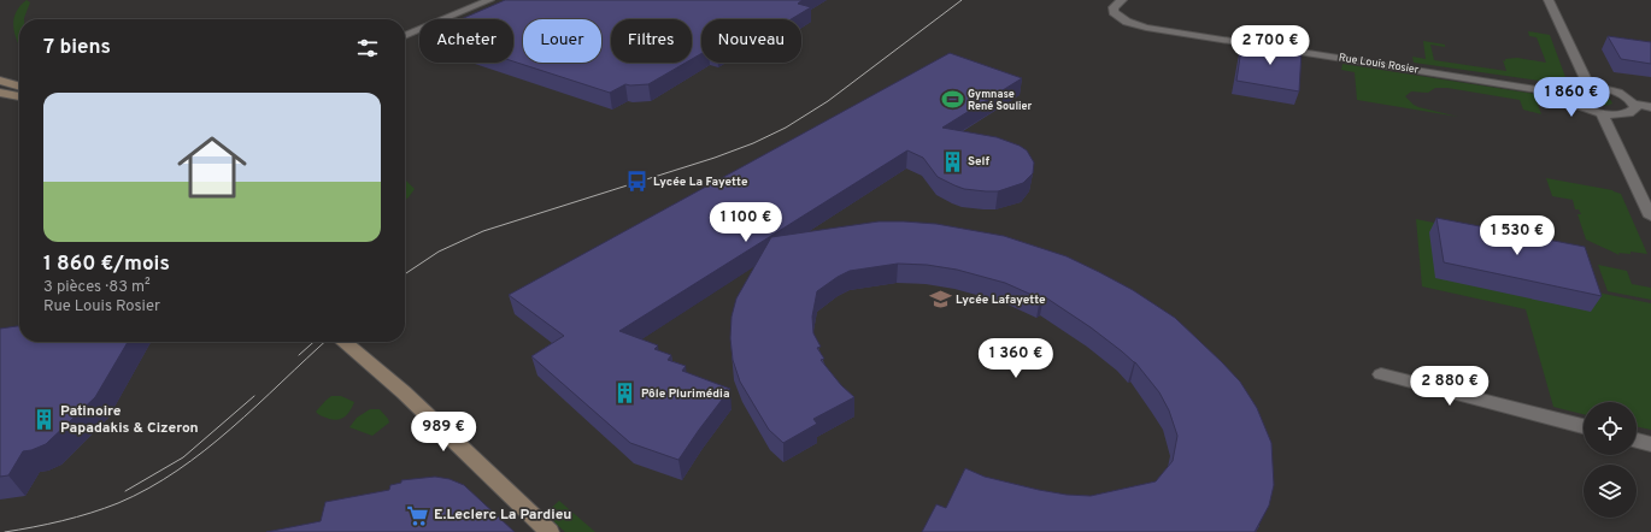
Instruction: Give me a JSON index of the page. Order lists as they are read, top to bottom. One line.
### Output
{"streets":{"street":["Rue Louis Rosier"]},"places":{"sports":["Gymnase René Soulier"],"building":["Self","Pôle Plurimédia","Patinoire Papadakis & Cizeron"],"bus stop":["Lycée La Fayette"],"school or university":["Lycée Lafayette"],"supermarket":["E.Leclerc La Pardieu"]},"page":{"chip":["Acheter","Louer","Filtres","Nouveau"],"heading":"7 biens","price":["2 700 €","1 860 €","1 100 €","1 530 €","1 360 €","2 880 €","989 €"],"list":[{"name":"1 860 €/mois","note":"3 pièces · 83 m² · Rue Louis Rosier"}]}}
